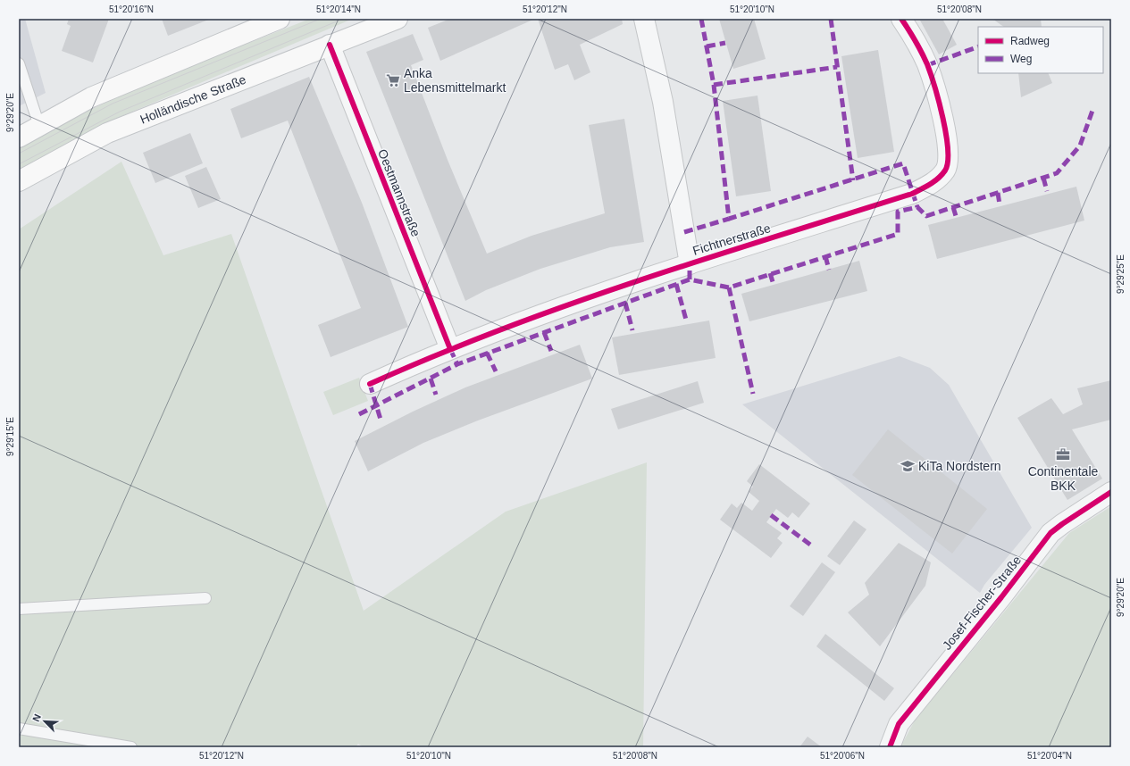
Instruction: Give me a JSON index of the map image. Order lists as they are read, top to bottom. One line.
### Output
{"streets":{"main road":["Holländische Straße"],"street":["Oestmannstraße","Fichtnerstraße","Josef-Fischer-Straße"]},"crossings":[["Holländische Straße","Oestmannstraße"],["Oestmannstraße","Fichtnerstraße"]],"places":{"supermarket":["Anka Lebensmittelmarkt"],"office":["Continentale BKK"],"school or university":["KiTa Nordstern"]},"legend":["Radweg","Weg"],"north":"top left","coordinates":["51°20'16\"N","51°20'14\"N","51°20'12\"N","51°20'10\"N","51°20'08\"N","9°29'20\"E","9°29'25\"E","9°29'15\"E","51°20'06\"N","51°20'04\"N"]}
